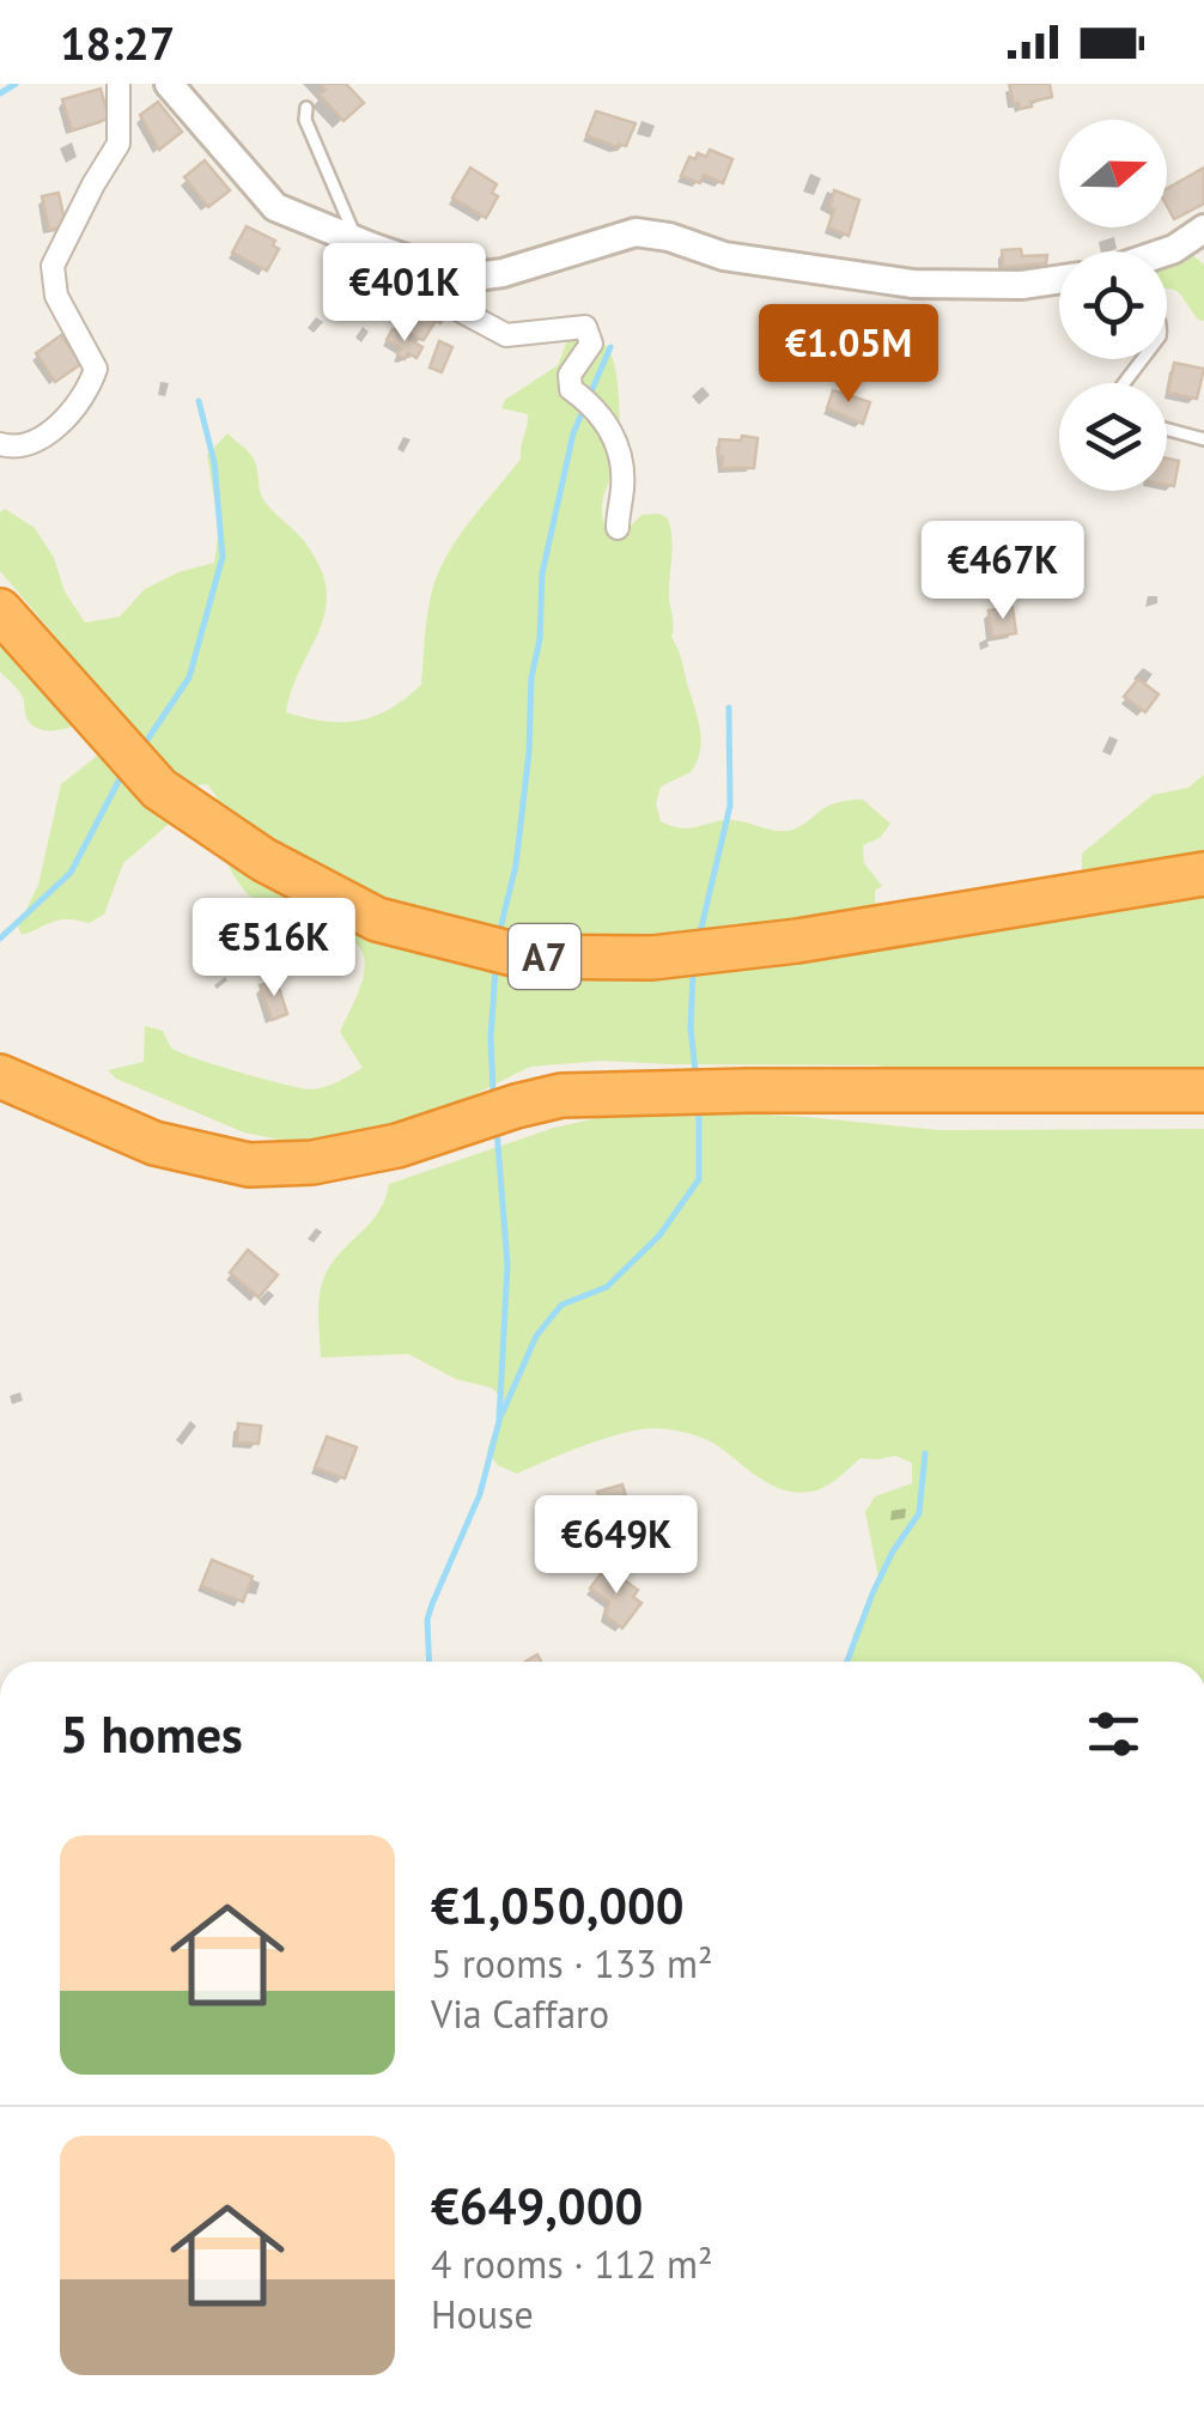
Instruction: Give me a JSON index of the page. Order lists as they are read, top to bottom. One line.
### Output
{"streets":{"highway":["A7"]},"north":"right","page":{"status":"18:27","price":["€401K","€1.05M","€467K","€516K","€649K"],"heading":"5 homes","list":[{"name":"€1,050,000","note":"5 rooms · 133 m² · Via Caffaro"},{"name":"€649,000","note":"4 rooms · 112 m² · House"}]}}
